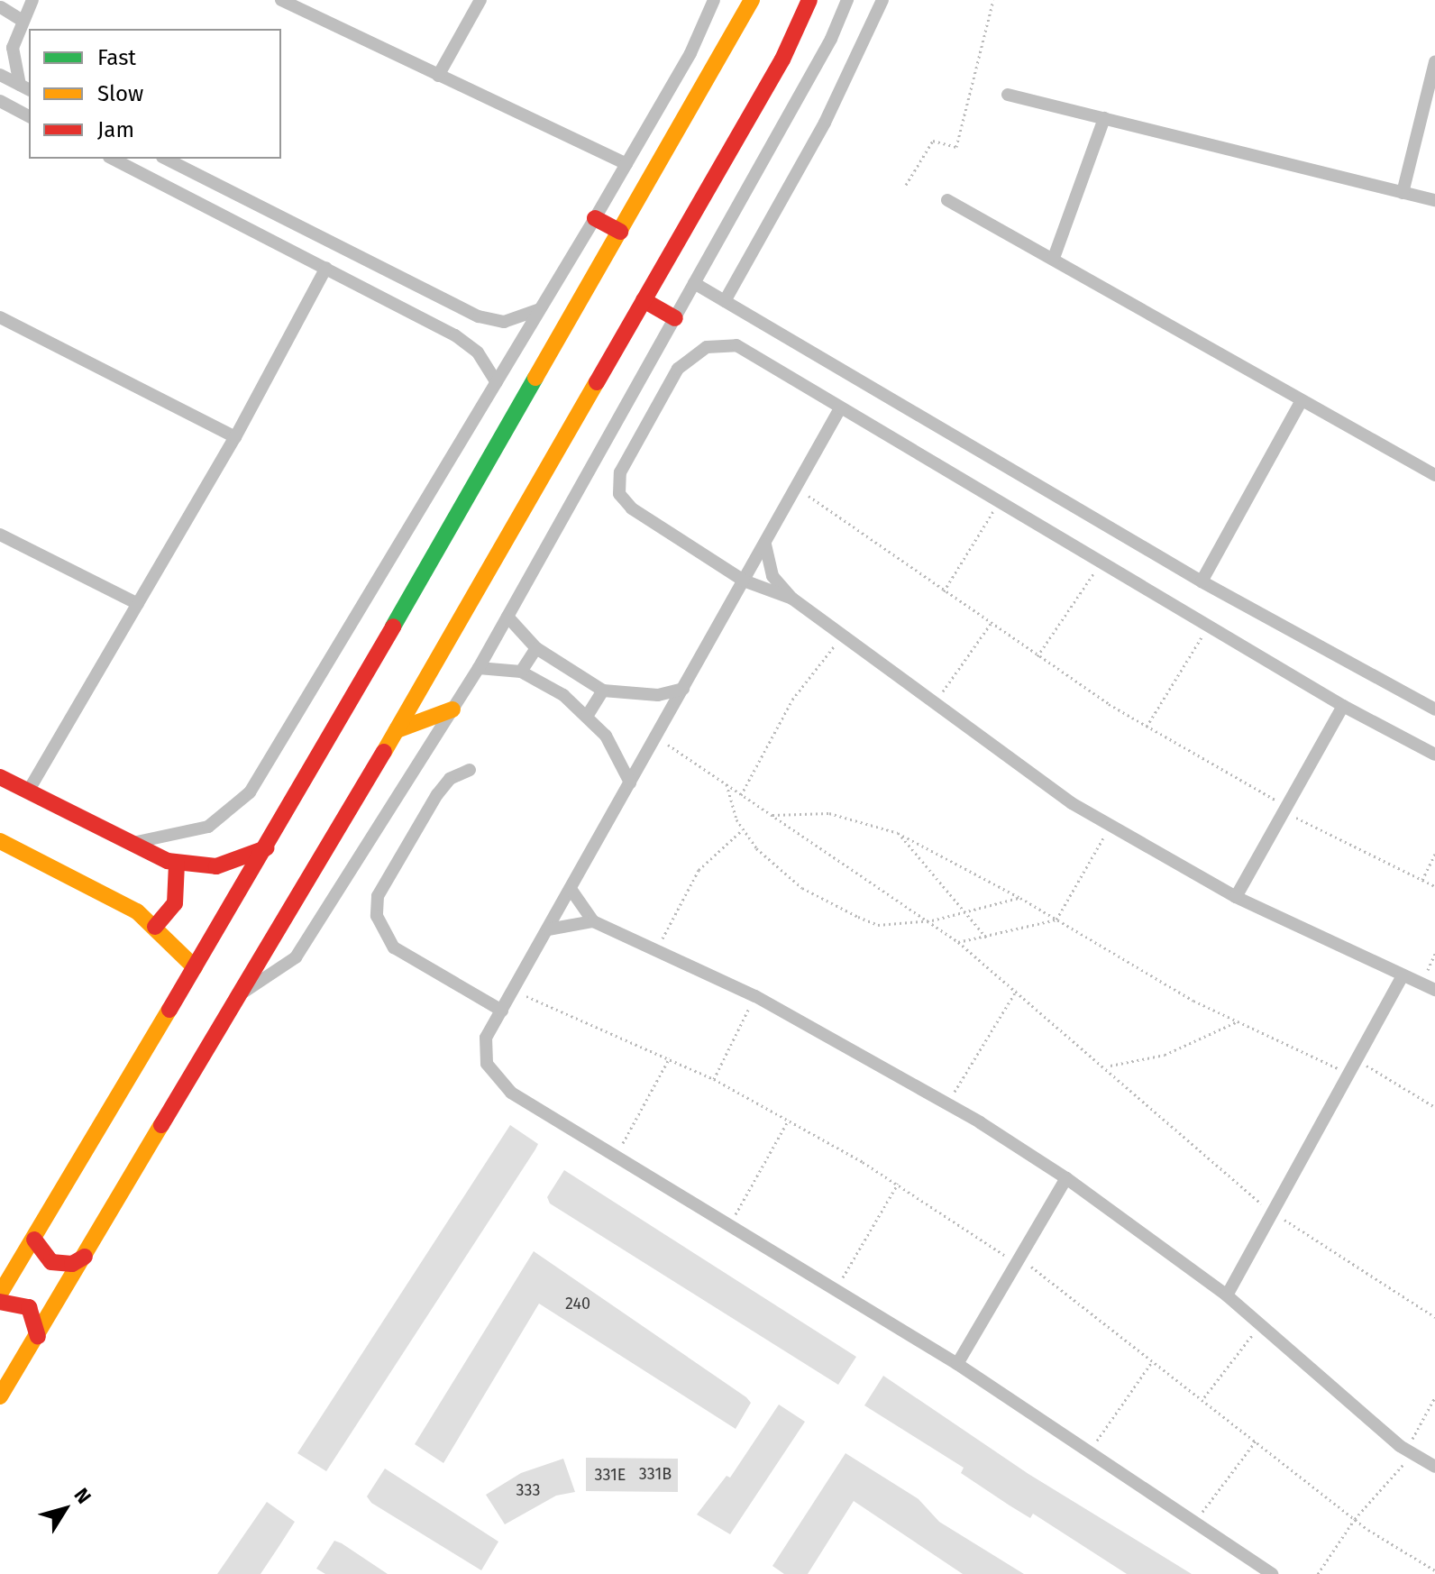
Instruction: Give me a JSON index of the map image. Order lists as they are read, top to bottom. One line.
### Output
{"house_numbers":["240","331B","331E","333"],"legend":["Fast","Slow","Jam"],"north":"top right"}
